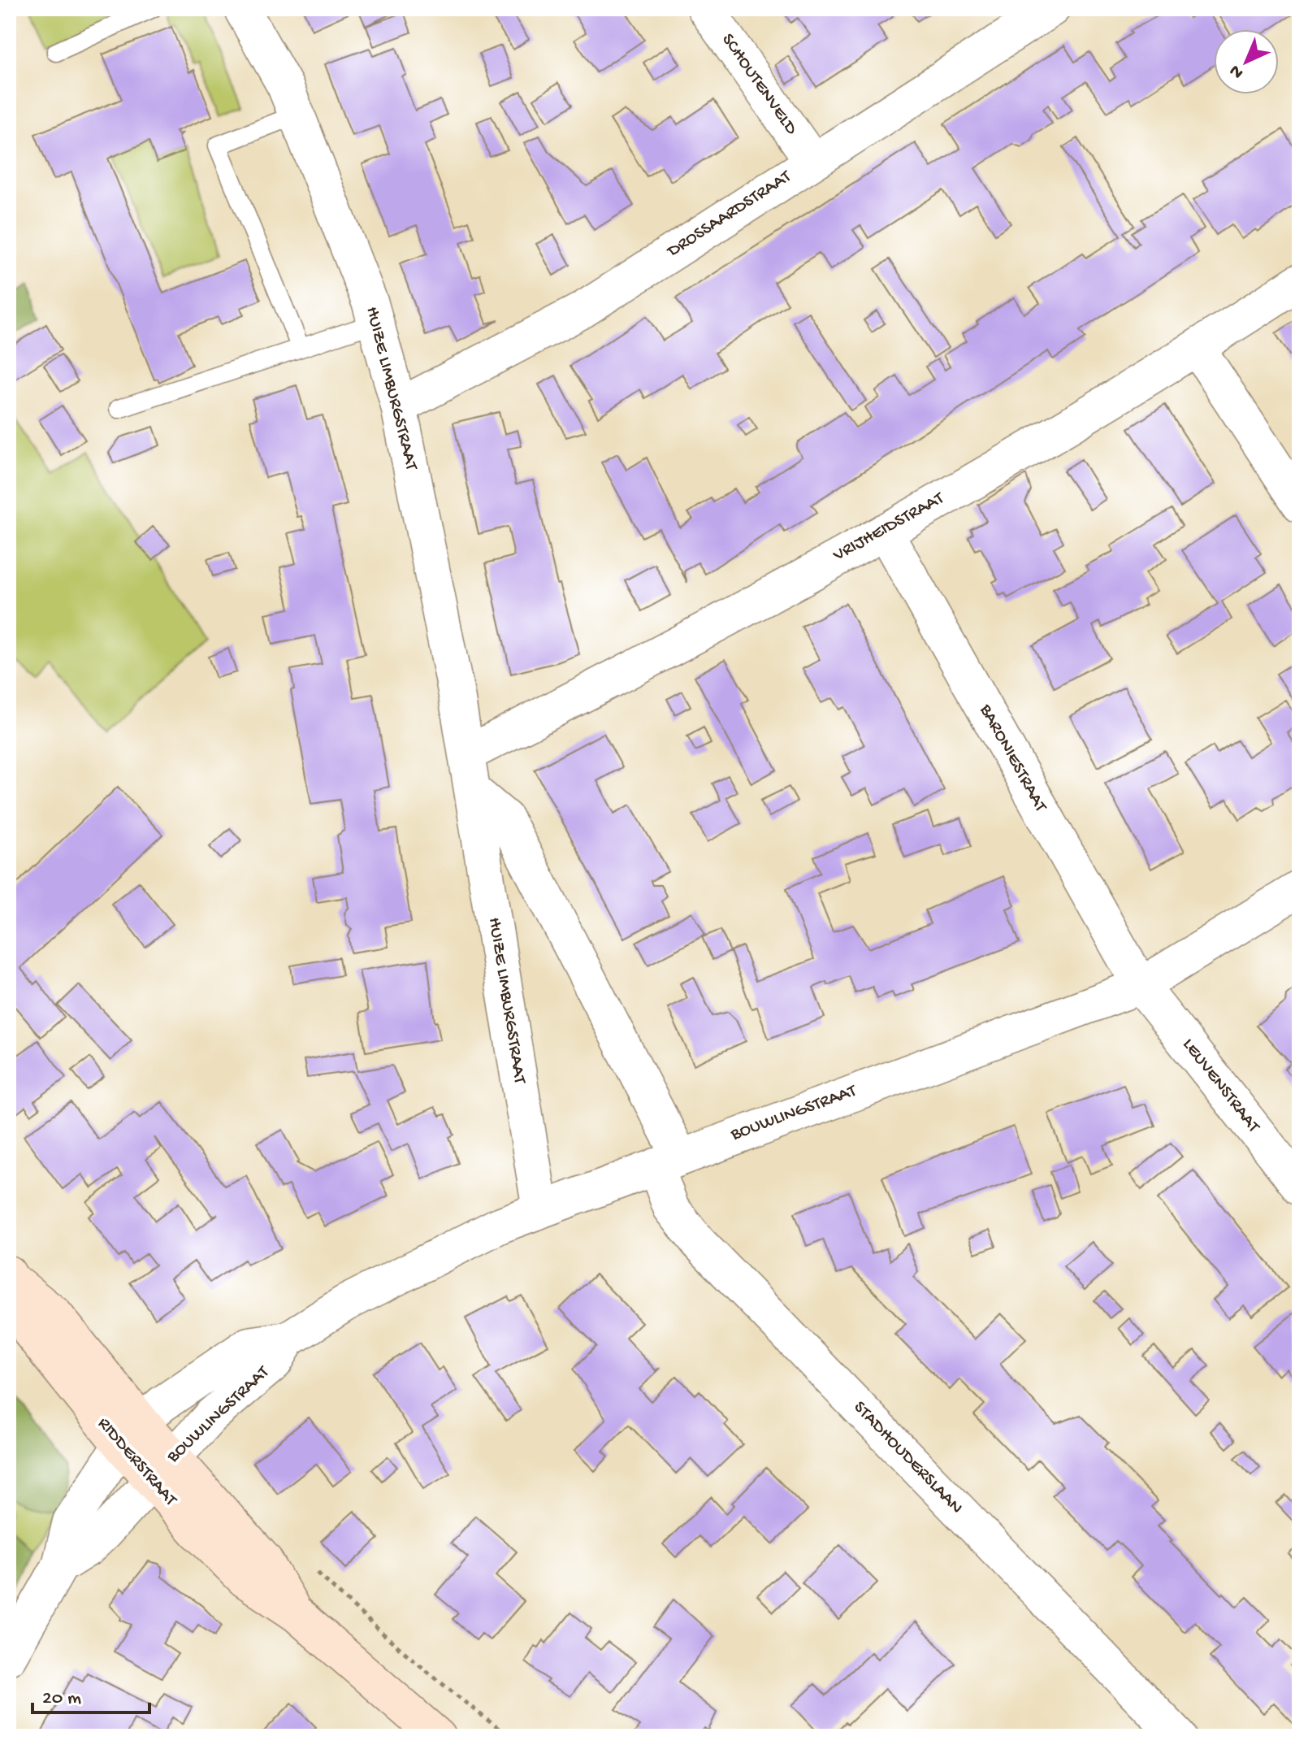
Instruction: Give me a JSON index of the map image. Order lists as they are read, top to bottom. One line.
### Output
{"streets":{"street":["SCHOUTENVELD","DROSSAARDSTRAAT","HUIZE LIMBURGSTRAAT","VRIJHEIDSTRAAT","BARONIESTRAAT","LEUVENSTRAAT","BOUWLINGSTRAAT","STADHOUDERSLAAN","RIDDERSTRAAT"]},"crossings":[["SCHOUTENVELD","DROSSAARDSTRAAT"],["DROSSAARDSTRAAT","HUIZE LIMBURGSTRAAT"],["HUIZE LIMBURGSTRAAT","VRIJHEIDSTRAAT"],["HUIZE LIMBURGSTRAAT","BOUWLINGSTRAAT"],["VRIJHEIDSTRAAT","BARONIESTRAAT"],["BARONIESTRAAT","LEUVENSTRAAT"],["BARONIESTRAAT","BOUWLINGSTRAAT"],["LEUVENSTRAAT","BOUWLINGSTRAAT"],["BOUWLINGSTRAAT","STADHOUDERSLAAN"],["BOUWLINGSTRAAT","RIDDERSTRAAT"]],"scale_bar":"20 m","north":"bottom left"}
